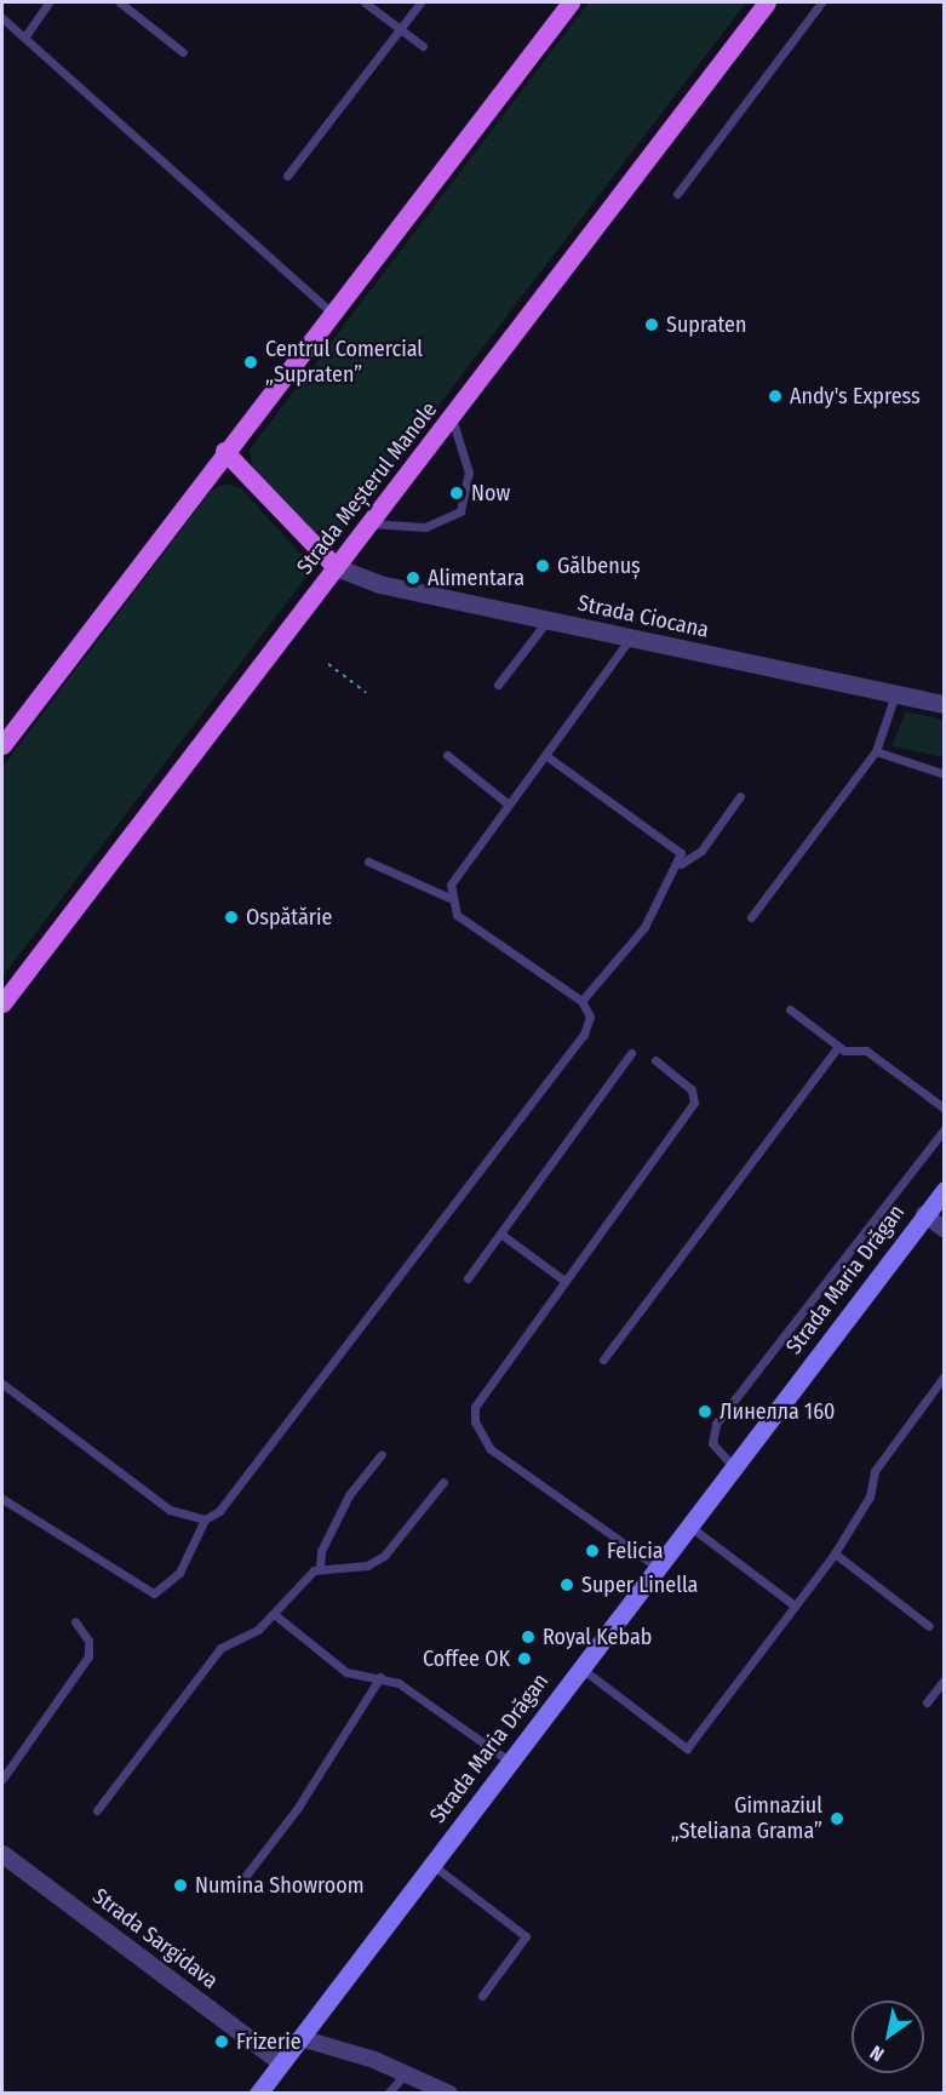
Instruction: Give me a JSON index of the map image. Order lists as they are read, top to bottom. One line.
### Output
{"streets":{"main road":["Strada Meșterul Manole","Strada Maria Drăgan"],"street":["Strada Ciocana","Strada Sargidava"]},"crossings":[["Strada Meșterul Manole","Strada Ciocana"],["Strada Maria Drăgan","Strada Sargidava"]],"places":["Supraten","Centrul Comercial „Supraten”","Andy's Express","Now","Gălbenuș","Alimentara","Ospătărie","Линелла 160","Felicia","Super Linella","Royal Kebab","Coffee OK","Gimnaziul „Steliana Grama”","Numina Showroom","Frizerie"],"north":"bottom left"}
